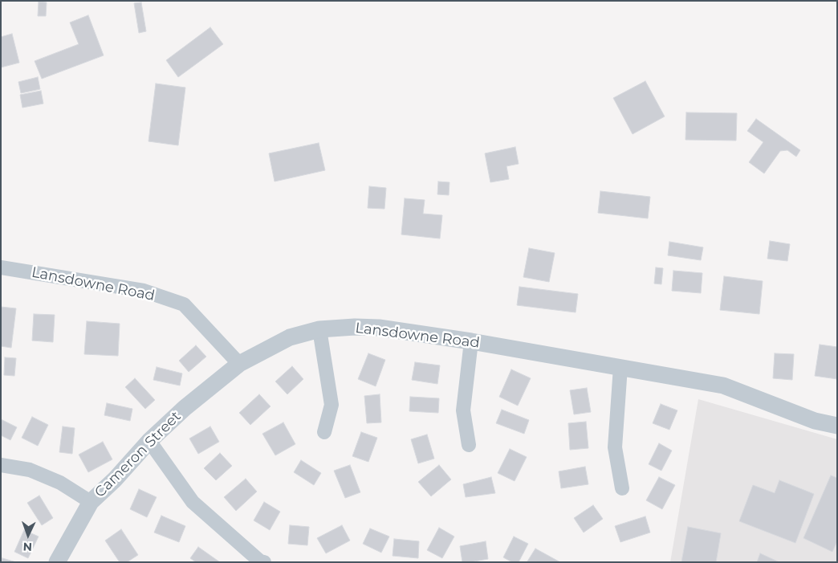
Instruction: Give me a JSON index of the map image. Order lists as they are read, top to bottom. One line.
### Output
{"streets":{"street":["Lansdowne Road","Cameron Street"]},"crossings":[["Lansdowne Road","Cameron Street"]],"north":"bottom"}
